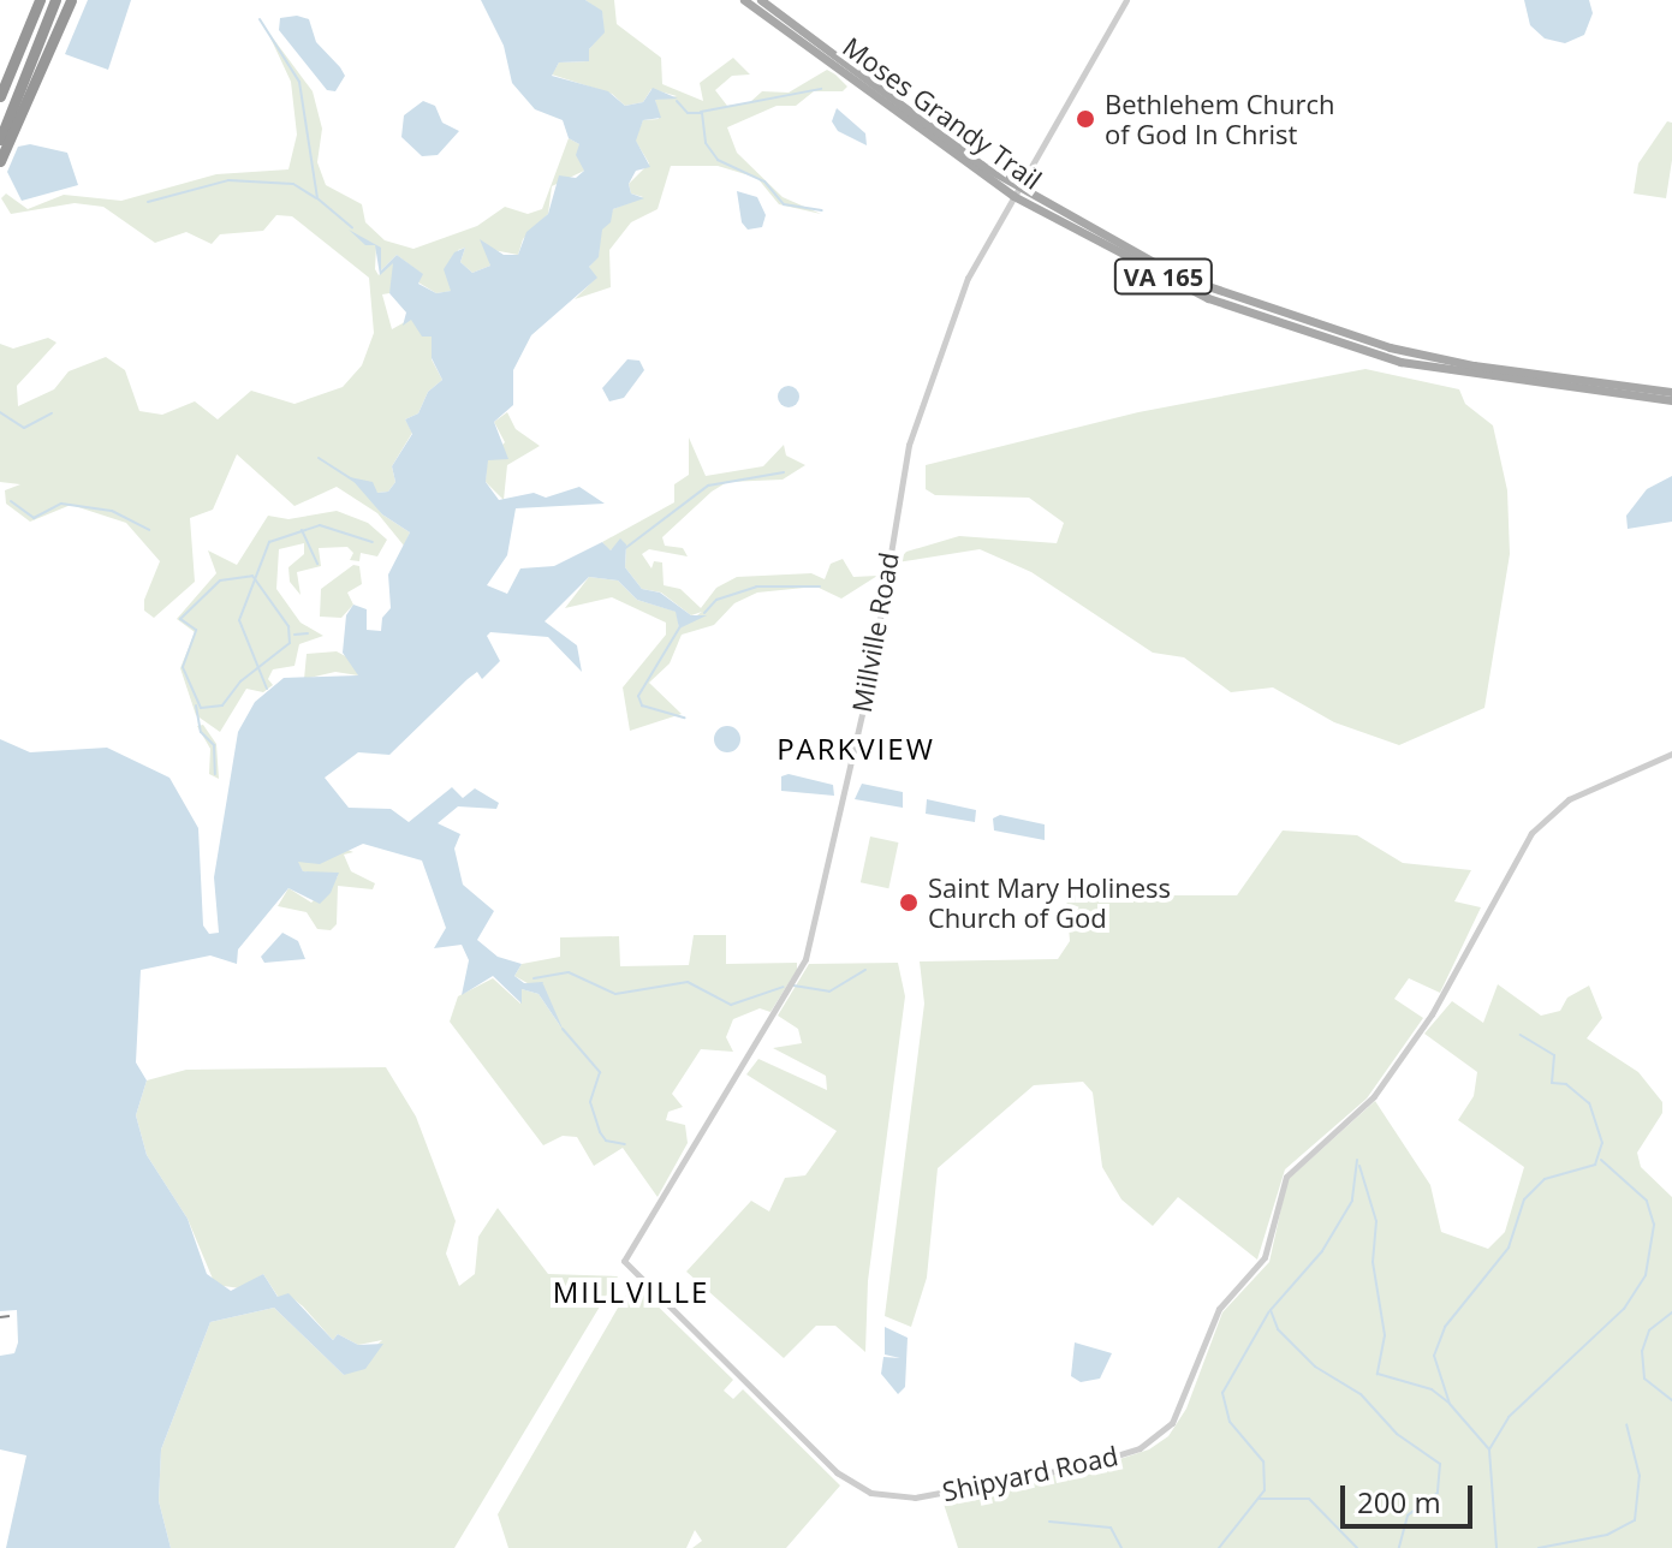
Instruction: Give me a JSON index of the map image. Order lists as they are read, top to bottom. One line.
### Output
{"streets":{"main road":["Moses Grandy Trail","VA 165"],"street":["Millville Road","Shipyard Road"]},"crossings":[["Moses Grandy Trail","Millville Road"],["Millville Road","Shipyard Road"]],"districts":["PARKVIEW","MILLVILLE"],"places":["Bethlehem Church of God In Christ","Saint Mary Holiness Church of God"],"scale_bar":"200 m"}
